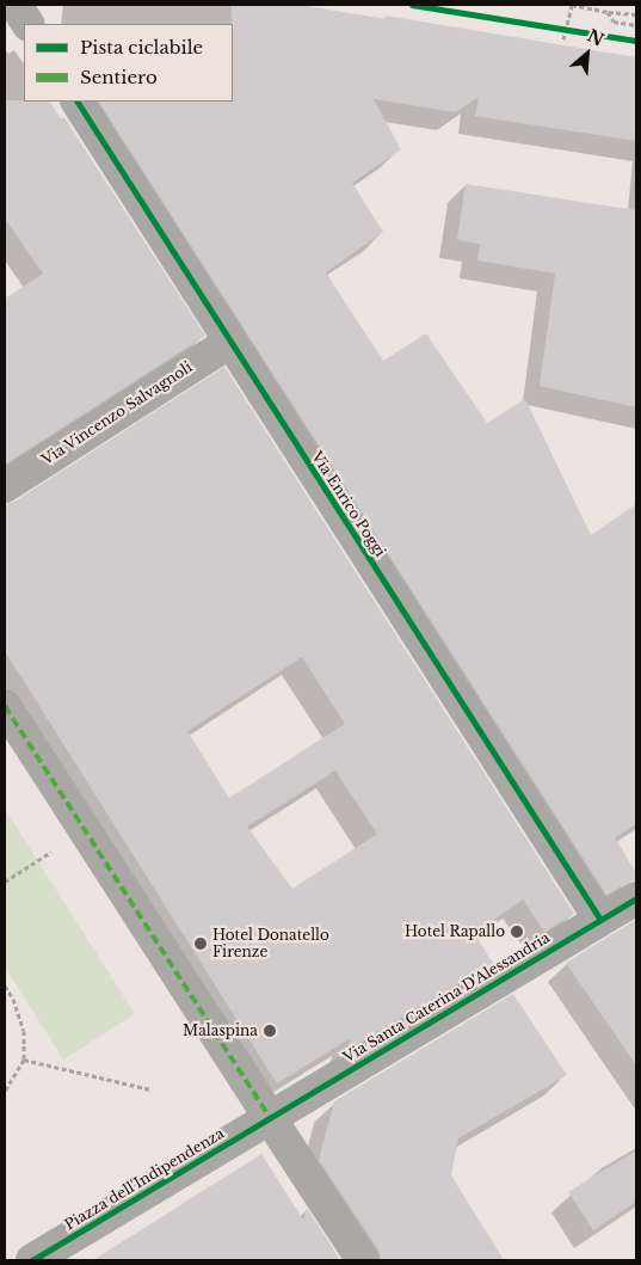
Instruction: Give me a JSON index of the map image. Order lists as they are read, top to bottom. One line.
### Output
{"streets":{"street":["Via Vincenzo Salvagnoli","Via Enrico Poggi","Via Santa Caterina D'Alessandria","Piazza dell'Indipendenza"]},"crossings":[["Via Vincenzo Salvagnoli","Via Enrico Poggi"],["Via Enrico Poggi","Via Santa Caterina D'Alessandria"],["Via Santa Caterina D'Alessandria","Piazza dell'Indipendenza"]],"places":["Hotel Rapallo","Hotel Donatello Firenze","Malaspina"],"legend":["Pista ciclabile","Sentiero"],"north":"top right"}
